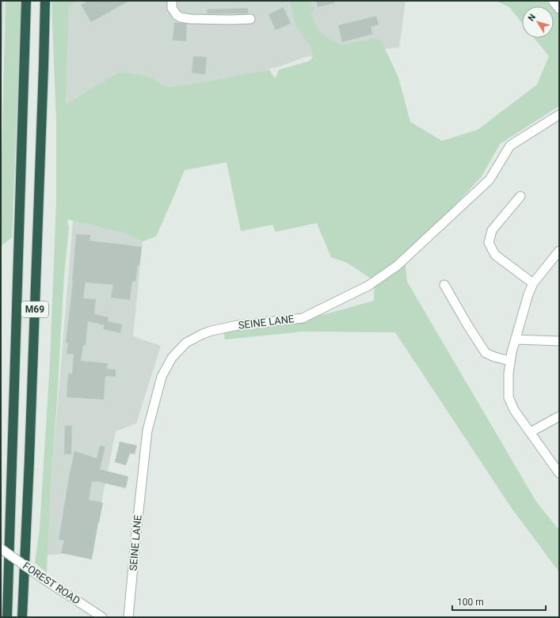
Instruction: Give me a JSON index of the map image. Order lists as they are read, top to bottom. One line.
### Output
{"streets":{"highway":["M69"],"street":["SEINE LANE","FOREST ROAD"]},"scale_bar":"100 m","north":"top left"}
